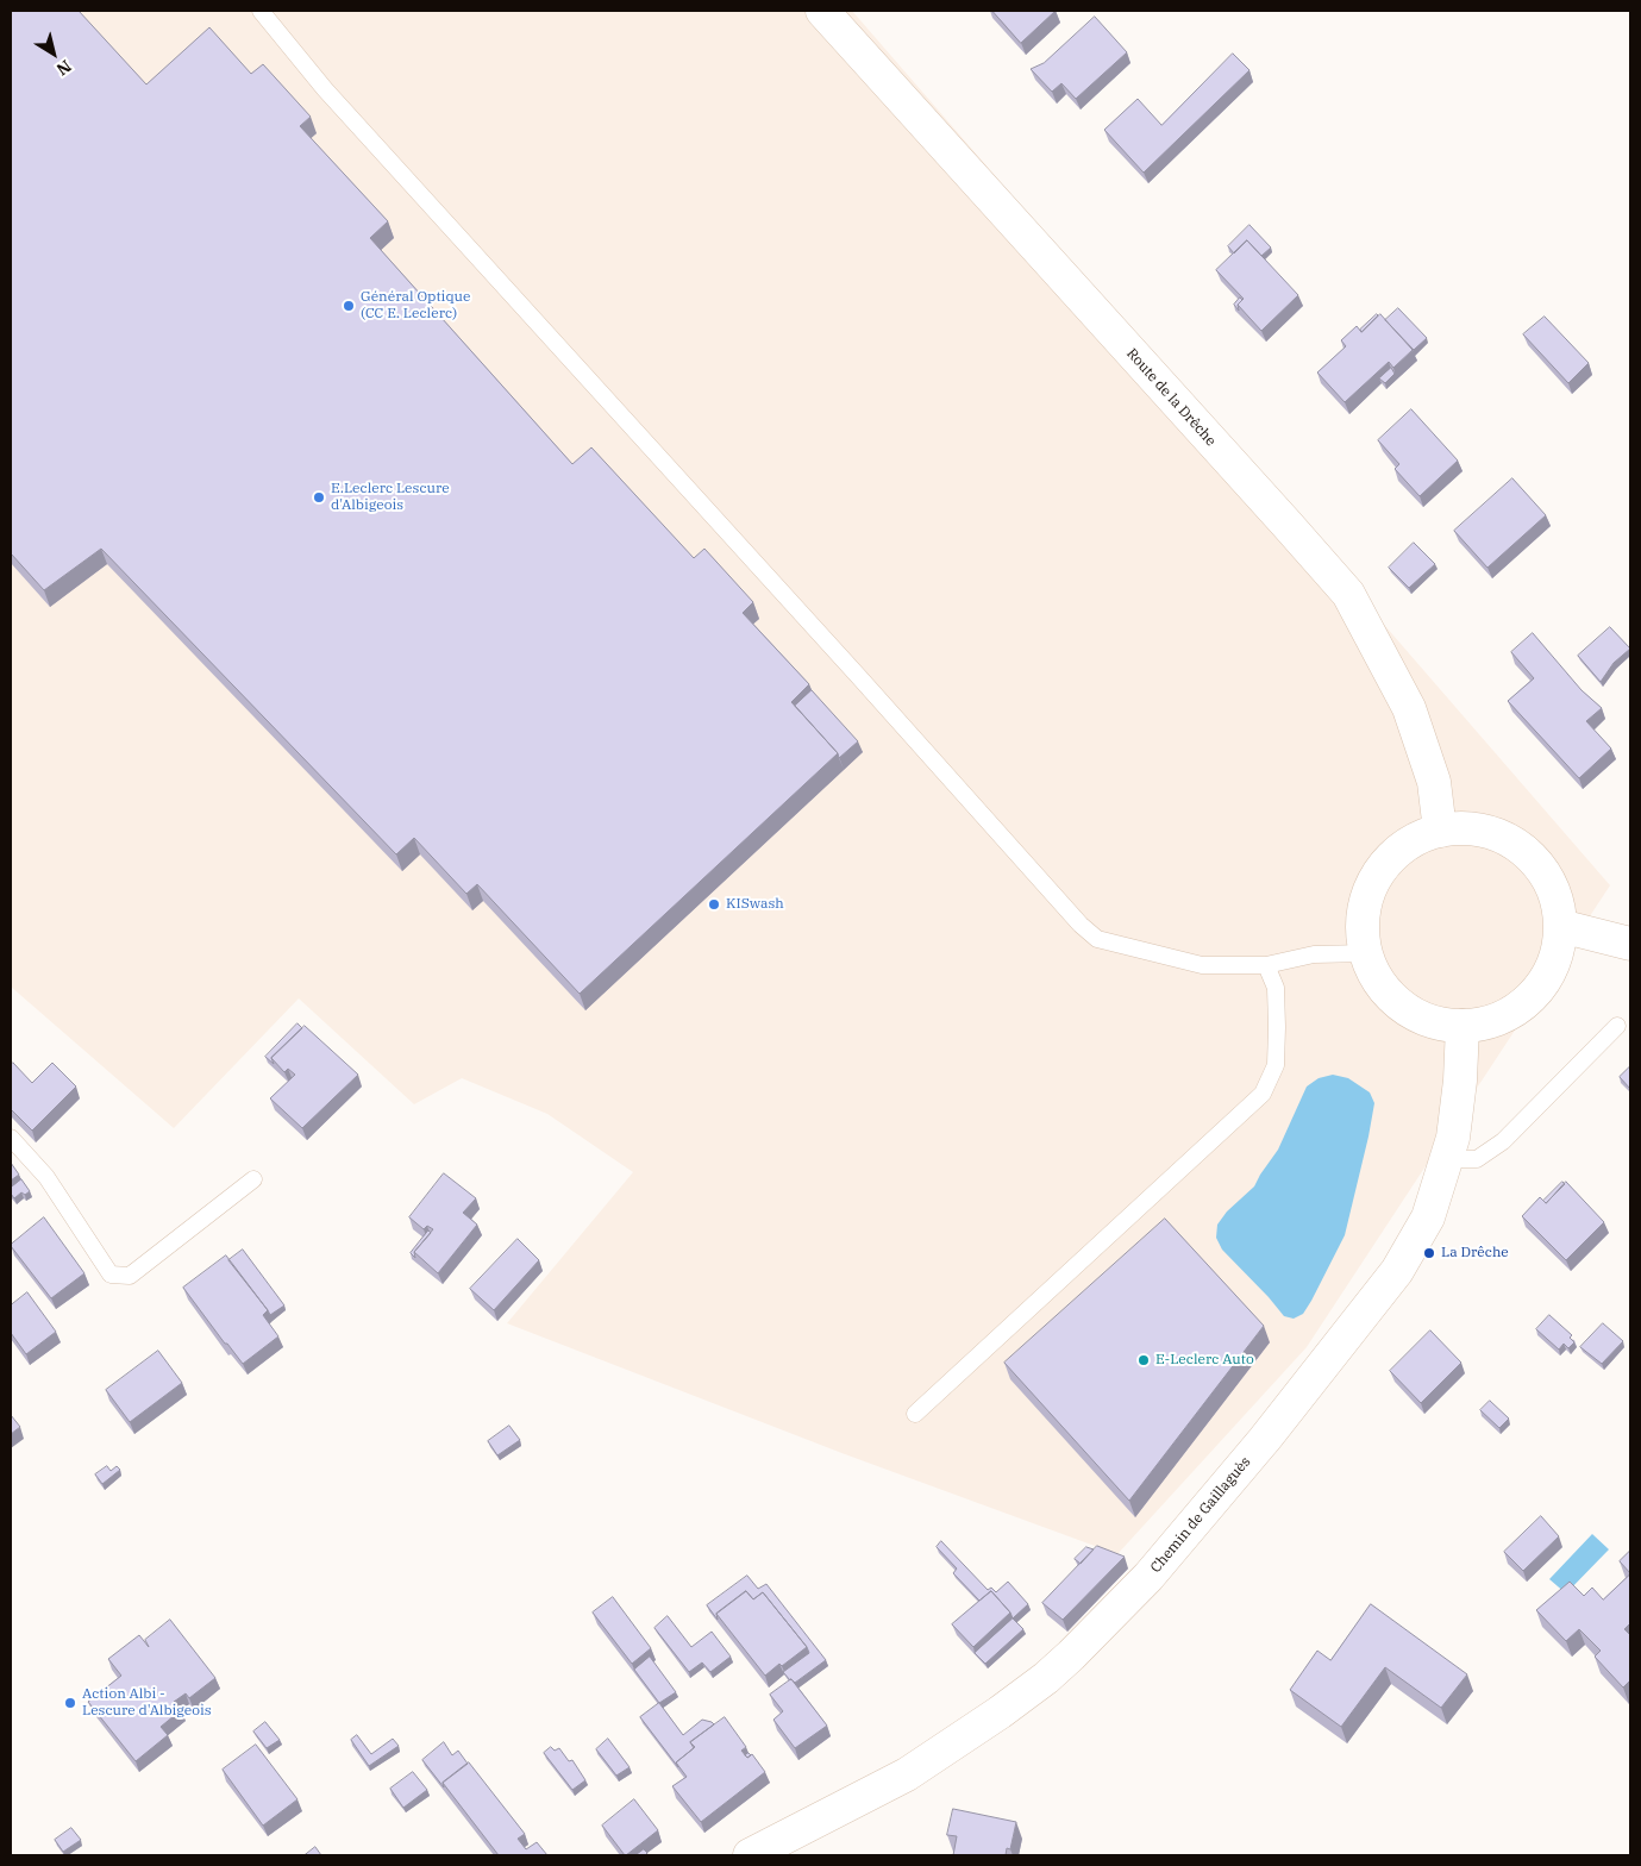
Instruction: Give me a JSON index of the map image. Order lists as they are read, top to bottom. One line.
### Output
{"streets":{"street":["Route de la Drêche","Chemin de Gaillaguès"]},"crossings":[["Route de la Drêche","Chemin de Gaillaguès"]],"places":["Général Optique (CC E. Leclerc)","E.Leclerc Lescure d'Albigeois","KISwash","La Drêche","E-Leclerc Auto","Action Albi - Lescure d'Albigeois"],"north":"bottom right"}
